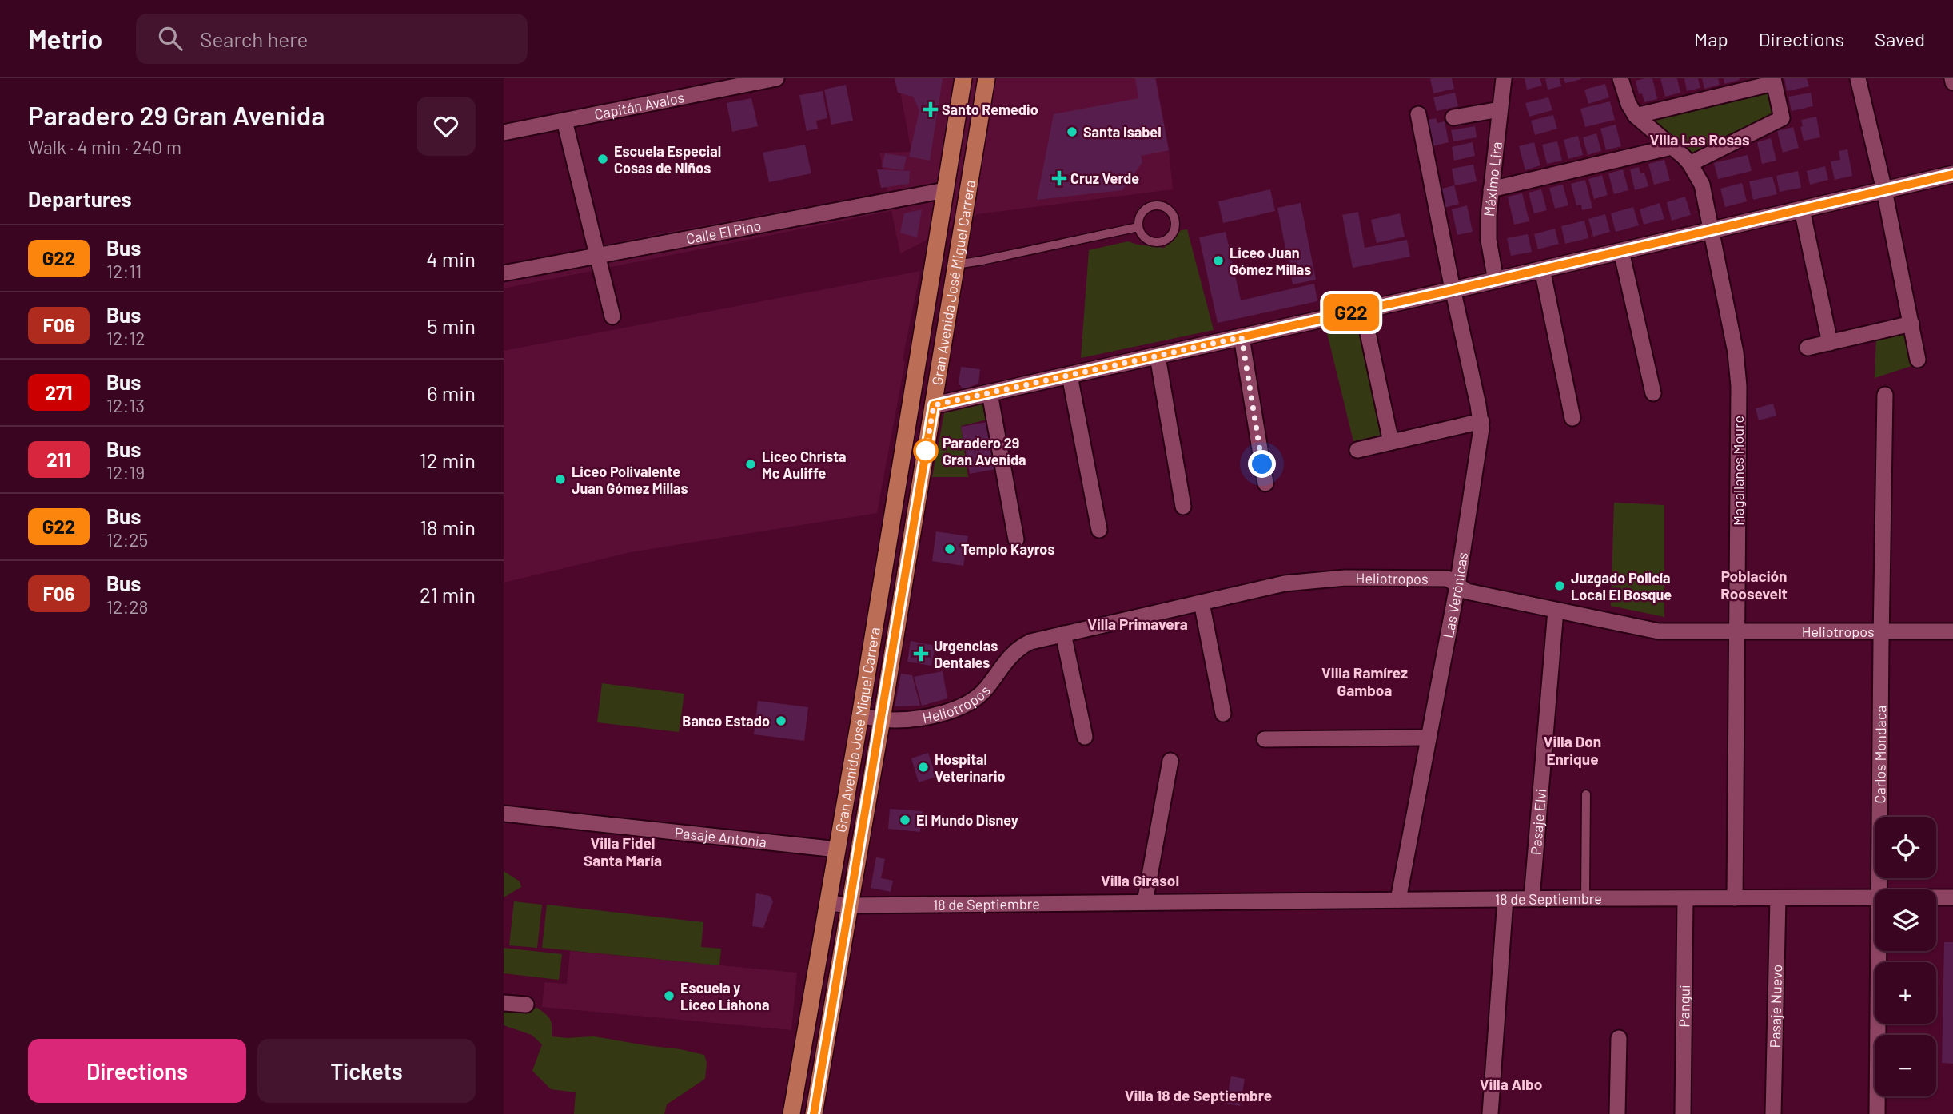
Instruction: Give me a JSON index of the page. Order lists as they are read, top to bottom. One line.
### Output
{"streets":{"main road":["Gran Avenida José Miguel Carrera"],"street":["Capitán Ávalos","Máximo Lira","Calle El Pino","Magallanes Moure","Heliotropos","Las Verónicas","Carlos Mondaca","Pasaje Elvi","Pasaje Antonia","18 de Septiembre","Pangui","Pasaje Nuevo"]},"crossings":[["Calle El Pino","Gran Avenida José Miguel Carrera"],["Gran Avenida José Miguel Carrera","Heliotropos"],["Gran Avenida José Miguel Carrera","Pasaje Antonia"],["Gran Avenida José Miguel Carrera","18 de Septiembre"],["Magallanes Moure","Heliotropos"],["Magallanes Moure","18 de Septiembre"],["Heliotropos","Las Verónicas"],["Heliotropos","Carlos Mondaca"],["Heliotropos","Pasaje Elvi"],["Las Verónicas","18 de Septiembre"],["Pasaje Elvi","18 de Septiembre"],["18 de Septiembre","Pangui"],["18 de Septiembre","Pasaje Nuevo"]],"districts":["Villa Las Rosas","Población Roosevelt","Villa Primavera","Villa Ramírez Gamboa","Villa Don Enrique","Villa Fidel Santa María","Villa Girasol","Villa Albo","Villa 18 de Septiembre"],"places":{"health":["Santo Remedio","Cruz Verde","Urgencias Dentales"],"other":["Santa Isabel","Escuela Especial Cosas de Niños","Liceo Juan Gómez Millas","Paradero 29 Gran Avenida","Liceo Christa Mc Auliffe","Liceo Polivalente Juan Gómez Millas","Templo Kayros","Juzgado Policía Local El Bosque","Banco Estado","Hospital Veterinario","El Mundo Disney","Escuela y Liceo Liahona"]},"lines":["bus line G22"],"page":{"header":"Metrio","search":"Search here","nav":["Map","Directions","Saved"],"heading":[["Paradero 29 Gran Avenida","Walk · 4 min · 240 m"],"Departures"],"on_map":"G22","list":[{"mark":"G22","name":"Bus","note":"12:11","value":"4 min"},{"mark":"F06","name":"Bus","note":"12:12","value":"5 min"},{"mark":"271","name":"Bus","note":"12:13","value":"6 min"},{"mark":"211","name":"Bus","note":"12:19","value":"12 min"},{"mark":"G22","name":"Bus","note":"12:25","value":"18 min"},{"mark":"F06","name":"Bus","note":"12:28","value":"21 min"}],"map_buttons":["+","−"],"buttons":["Directions","Tickets"]}}
